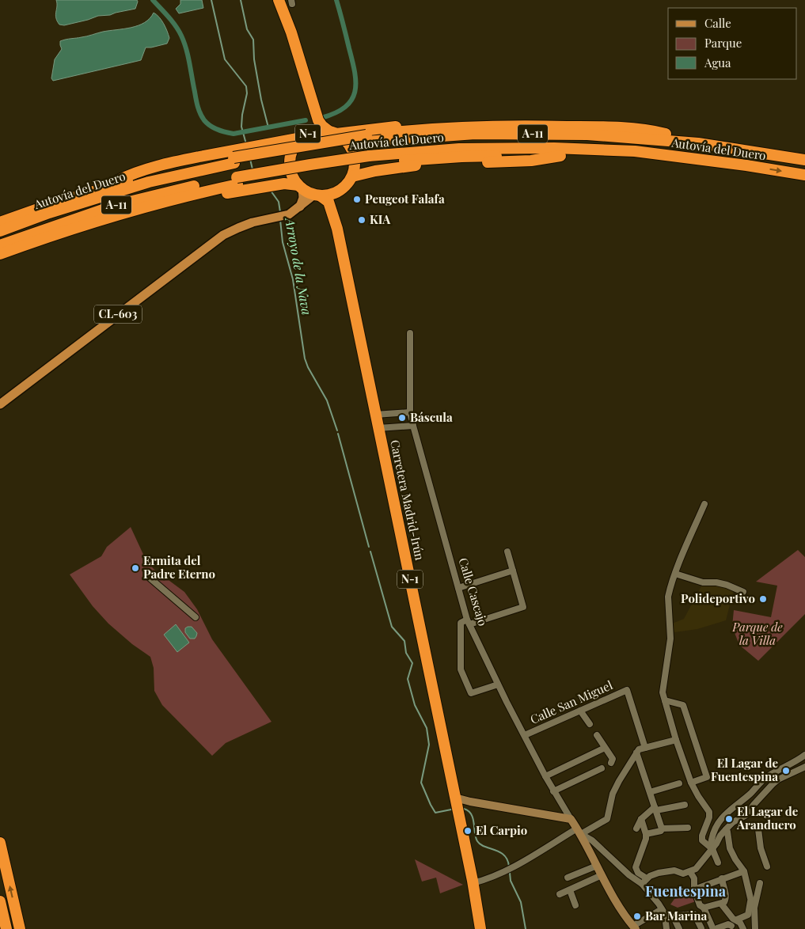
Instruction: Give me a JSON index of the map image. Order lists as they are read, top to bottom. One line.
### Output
{"streets":{"highway":["N-1","A-11","Autovía del Duero","Carretera Madrid-Irún"],"main road":["CL-603","Calle Cascajo"],"street":["Calle San Miguel"]},"crossings":[["N-1","CL-603"],["N-1","Carretera Madrid-Irún"],["CL-603","Carretera Madrid-Irún"],["Calle Cascajo","Calle San Miguel"]],"districts":["Fuentespina"],"water":["Arroyo de la Nava"],"parks":["Parque de la Villa"],"places":["Peugeot Falafa","KIA","Báscula","Ermita del Padre Eterno","Polideportivo","El Lagar de Fuentespina","El Lagar de Aranduero","El Carpio","Bar Marina"],"legend":["Calle","Parque","Agua"]}
